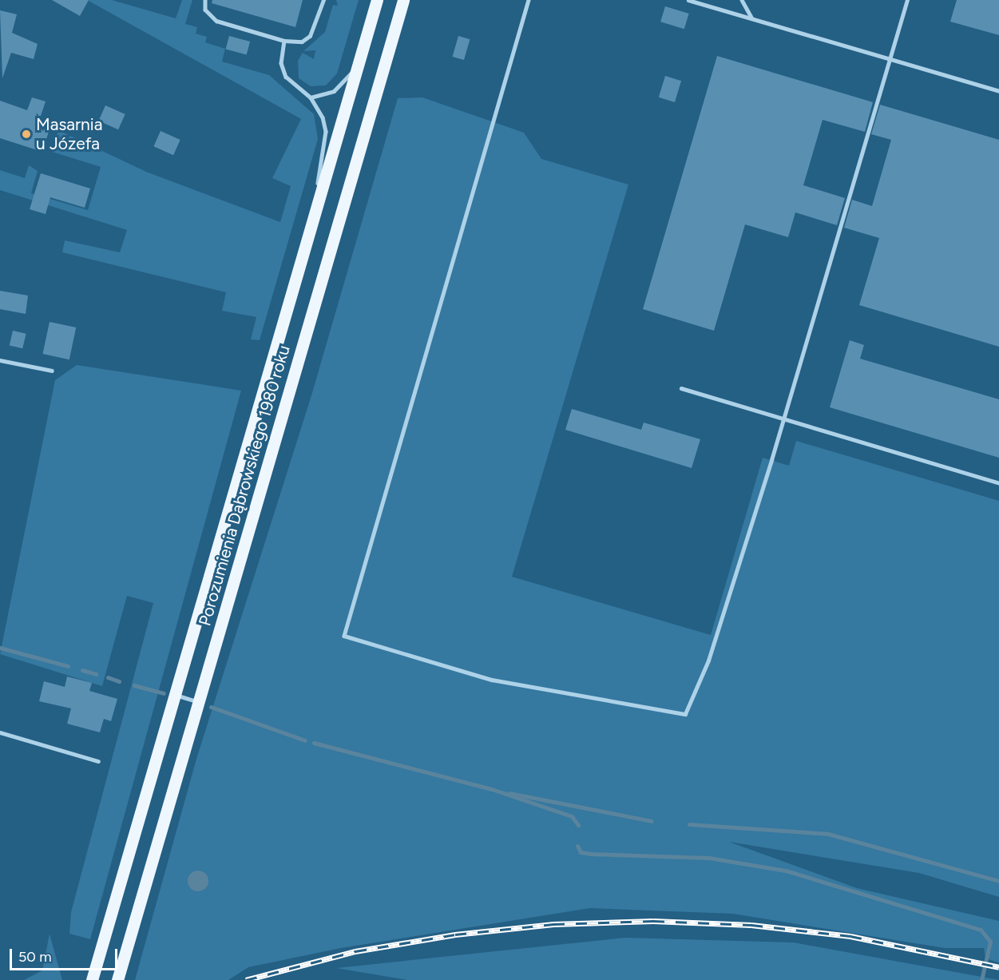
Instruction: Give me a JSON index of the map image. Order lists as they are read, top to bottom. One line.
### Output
{"streets":{"main road":["Porozumienia Dąbrowskiego 1980 roku"]},"places":["Masarnia u Józefa"],"scale_bar":"50 m"}
